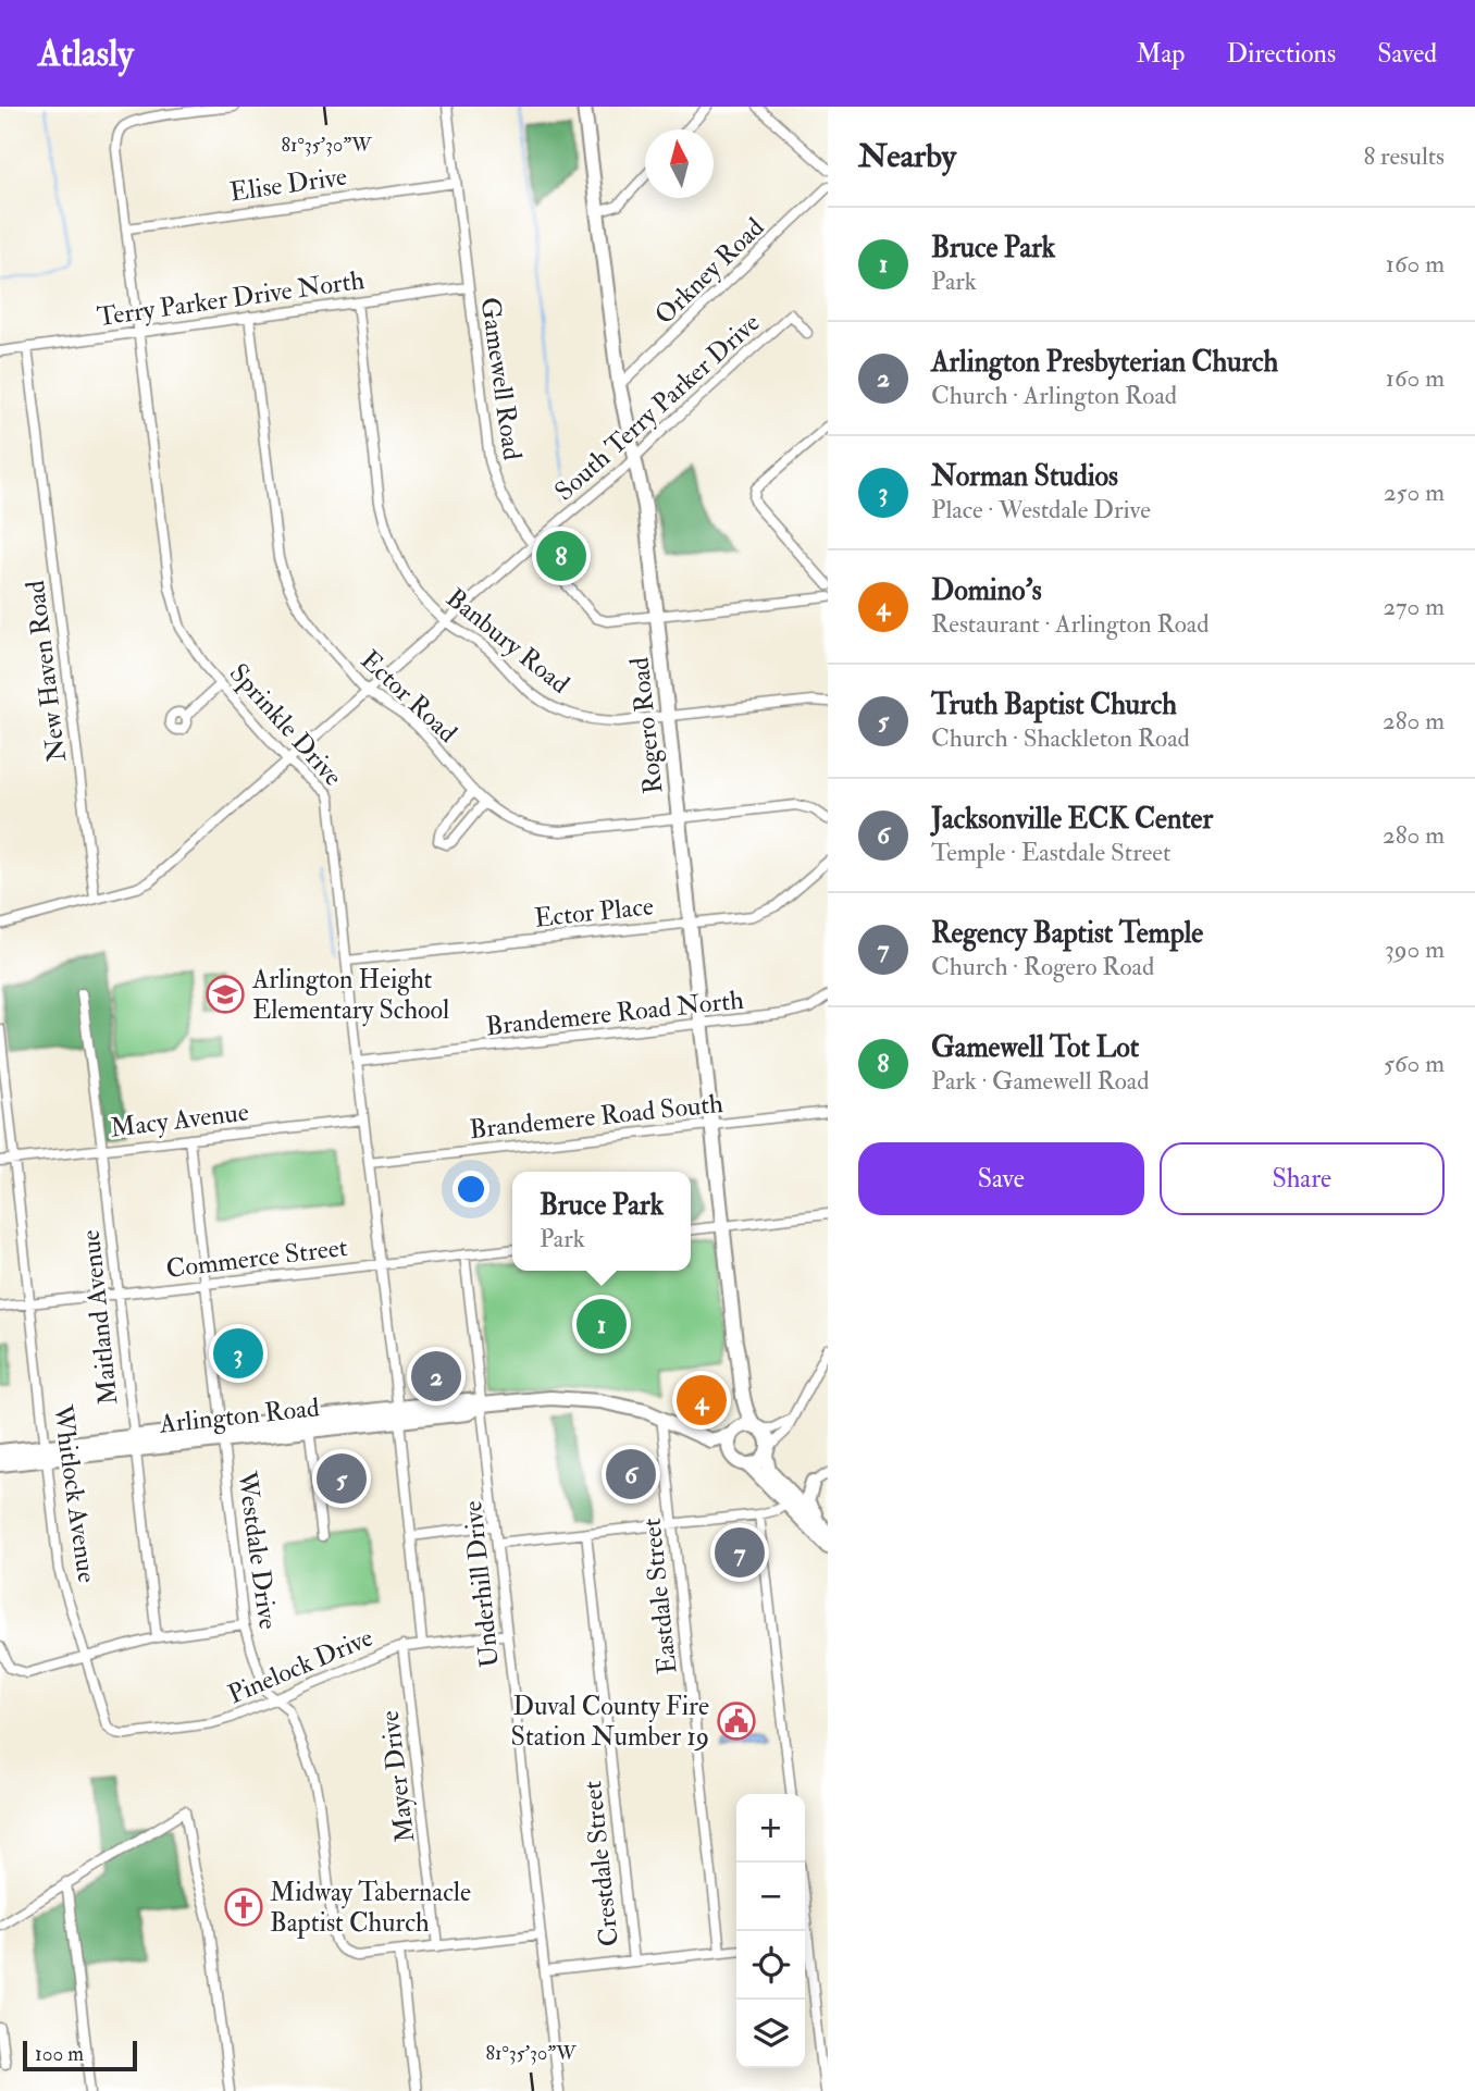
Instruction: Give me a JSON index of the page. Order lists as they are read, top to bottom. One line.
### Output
{"streets":{"main road":["Rogero Road","Arlington Road"],"street":["Elise Drive","Orkney Road","Terry Parker Drive North","Gamewell Road","South Terry Parker Drive","Banbury Road","New Haven Road","Ector Road","Sprinkle Drive","Ector Place","Brandemere Road North","Brandemere Road South","Macy Avenue","Commerce Street","Maitland Avenue","Whitlock Avenue","Westdale Drive","Underhill Drive","Eastdale Street","Pinelock Drive","Mayer Drive","Crestdale Street"]},"crossings":[["Elise Drive","Gamewell Road"],["Elise Drive","Sprinkle Drive"],["Orkney Road","Rogero Road"],["Terry Parker Drive North","Gamewell Road"],["Terry Parker Drive North","Banbury Road"],["Terry Parker Drive North","New Haven Road"],["Terry Parker Drive North","Ector Road"],["Terry Parker Drive North","Sprinkle Drive"],["Gamewell Road","South Terry Parker Drive"],["Gamewell Road","Rogero Road"],["South Terry Parker Drive","Banbury Road"],["South Terry Parker Drive","New Haven Road"],["South Terry Parker Drive","Ector Road"],["South Terry Parker Drive","Sprinkle Drive"],["South Terry Parker Drive","Rogero Road"],["Banbury Road","Rogero Road"],["Ector Road","Rogero Road"],["Sprinkle Drive","Ector Place"],["Sprinkle Drive","Brandemere Road North"],["Sprinkle Drive","Brandemere Road South"],["Sprinkle Drive","Macy Avenue"],["Sprinkle Drive","Commerce Street"],["Sprinkle Drive","Arlington Road"],["Rogero Road","Ector Place"],["Rogero Road","Brandemere Road North"],["Rogero Road","Brandemere Road South"],["Rogero Road","Arlington Road"],["Macy Avenue","Maitland Avenue"],["Macy Avenue","Whitlock Avenue"],["Macy Avenue","Westdale Drive"],["Commerce Street","Maitland Avenue"],["Commerce Street","Whitlock Avenue"],["Commerce Street","Westdale Drive"],["Commerce Street","Underhill Drive"],["Maitland Avenue","Arlington Road"],["Arlington Road","Whitlock Avenue"],["Arlington Road","Westdale Drive"],["Arlington Road","Underhill Drive"],["Arlington Road","Eastdale Street"],["Whitlock Avenue","Pinelock Drive"],["Westdale Drive","Pinelock Drive"],["Underhill Drive","Pinelock Drive"],["Pinelock Drive","Mayer Drive"]],"places":{"school or university":["Arlington Height Elementary School"],"public building":["Duval County Fire Station Number 19"],"church":["Midway Tabernacle Baptist Church"]},"scale_bar":"100 m","north":"top","page":{"header":"Atlasly","nav":["Map","Directions","Saved"],"heading":["Nearby","8 results"],"list":[{"mark":"1","name":"Bruce Park","note":"Park","value":"160 m"},{"mark":"2","name":"Arlington Presbyterian Church","note":"Church · Arlington Road","value":"160 m"},{"mark":"3","name":"Norman Studios","note":"Place · Westdale Drive","value":"250 m"},{"mark":"4","name":"Domino's","note":"Restaurant · Arlington Road","value":"270 m"},{"mark":"5","name":"Truth Baptist Church","note":"Church · Shackleton Road","value":"280 m"},{"mark":"6","name":"Jacksonville ECK Center","note":"Temple · Eastdale Street","value":"280 m"},{"mark":"7","name":"Regency Baptist Temple","note":"Church · Rogero Road","value":"390 m"},{"mark":"8","name":"Gamewell Tot Lot","note":"Park · Gamewell Road","value":"560 m"}],"pins":["8","1","3","2","4","6","5","7"],"buttons":["Save","Share"],"popup":["Bruce Park","Park"],"map_buttons":["+","−"],"scale":"100 m"},"coordinates":["81°35'30\"W"]}
